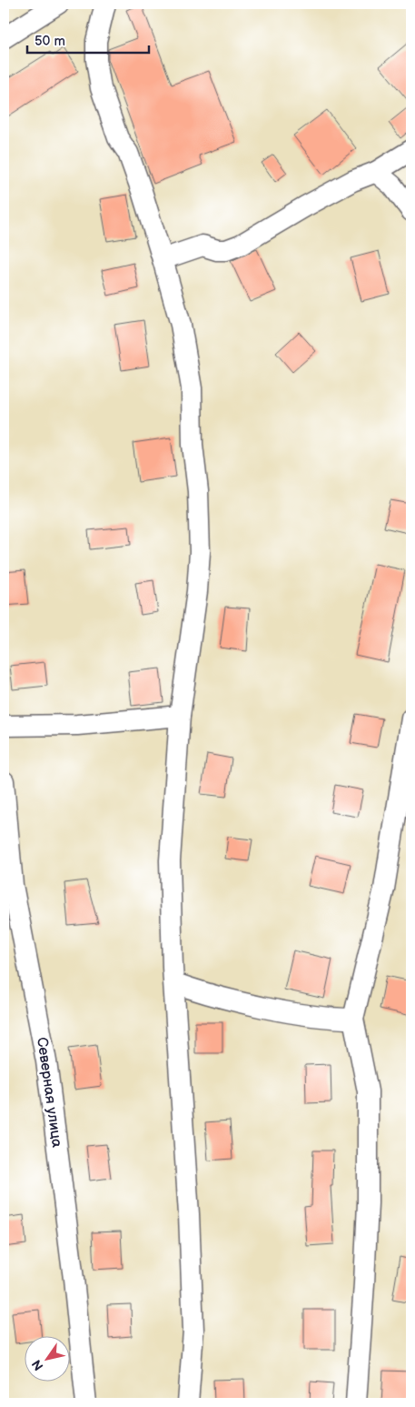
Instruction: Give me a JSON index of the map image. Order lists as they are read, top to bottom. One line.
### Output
{"streets":{"street":["Северная улица"]},"scale_bar":"50 m","north":"bottom left"}
